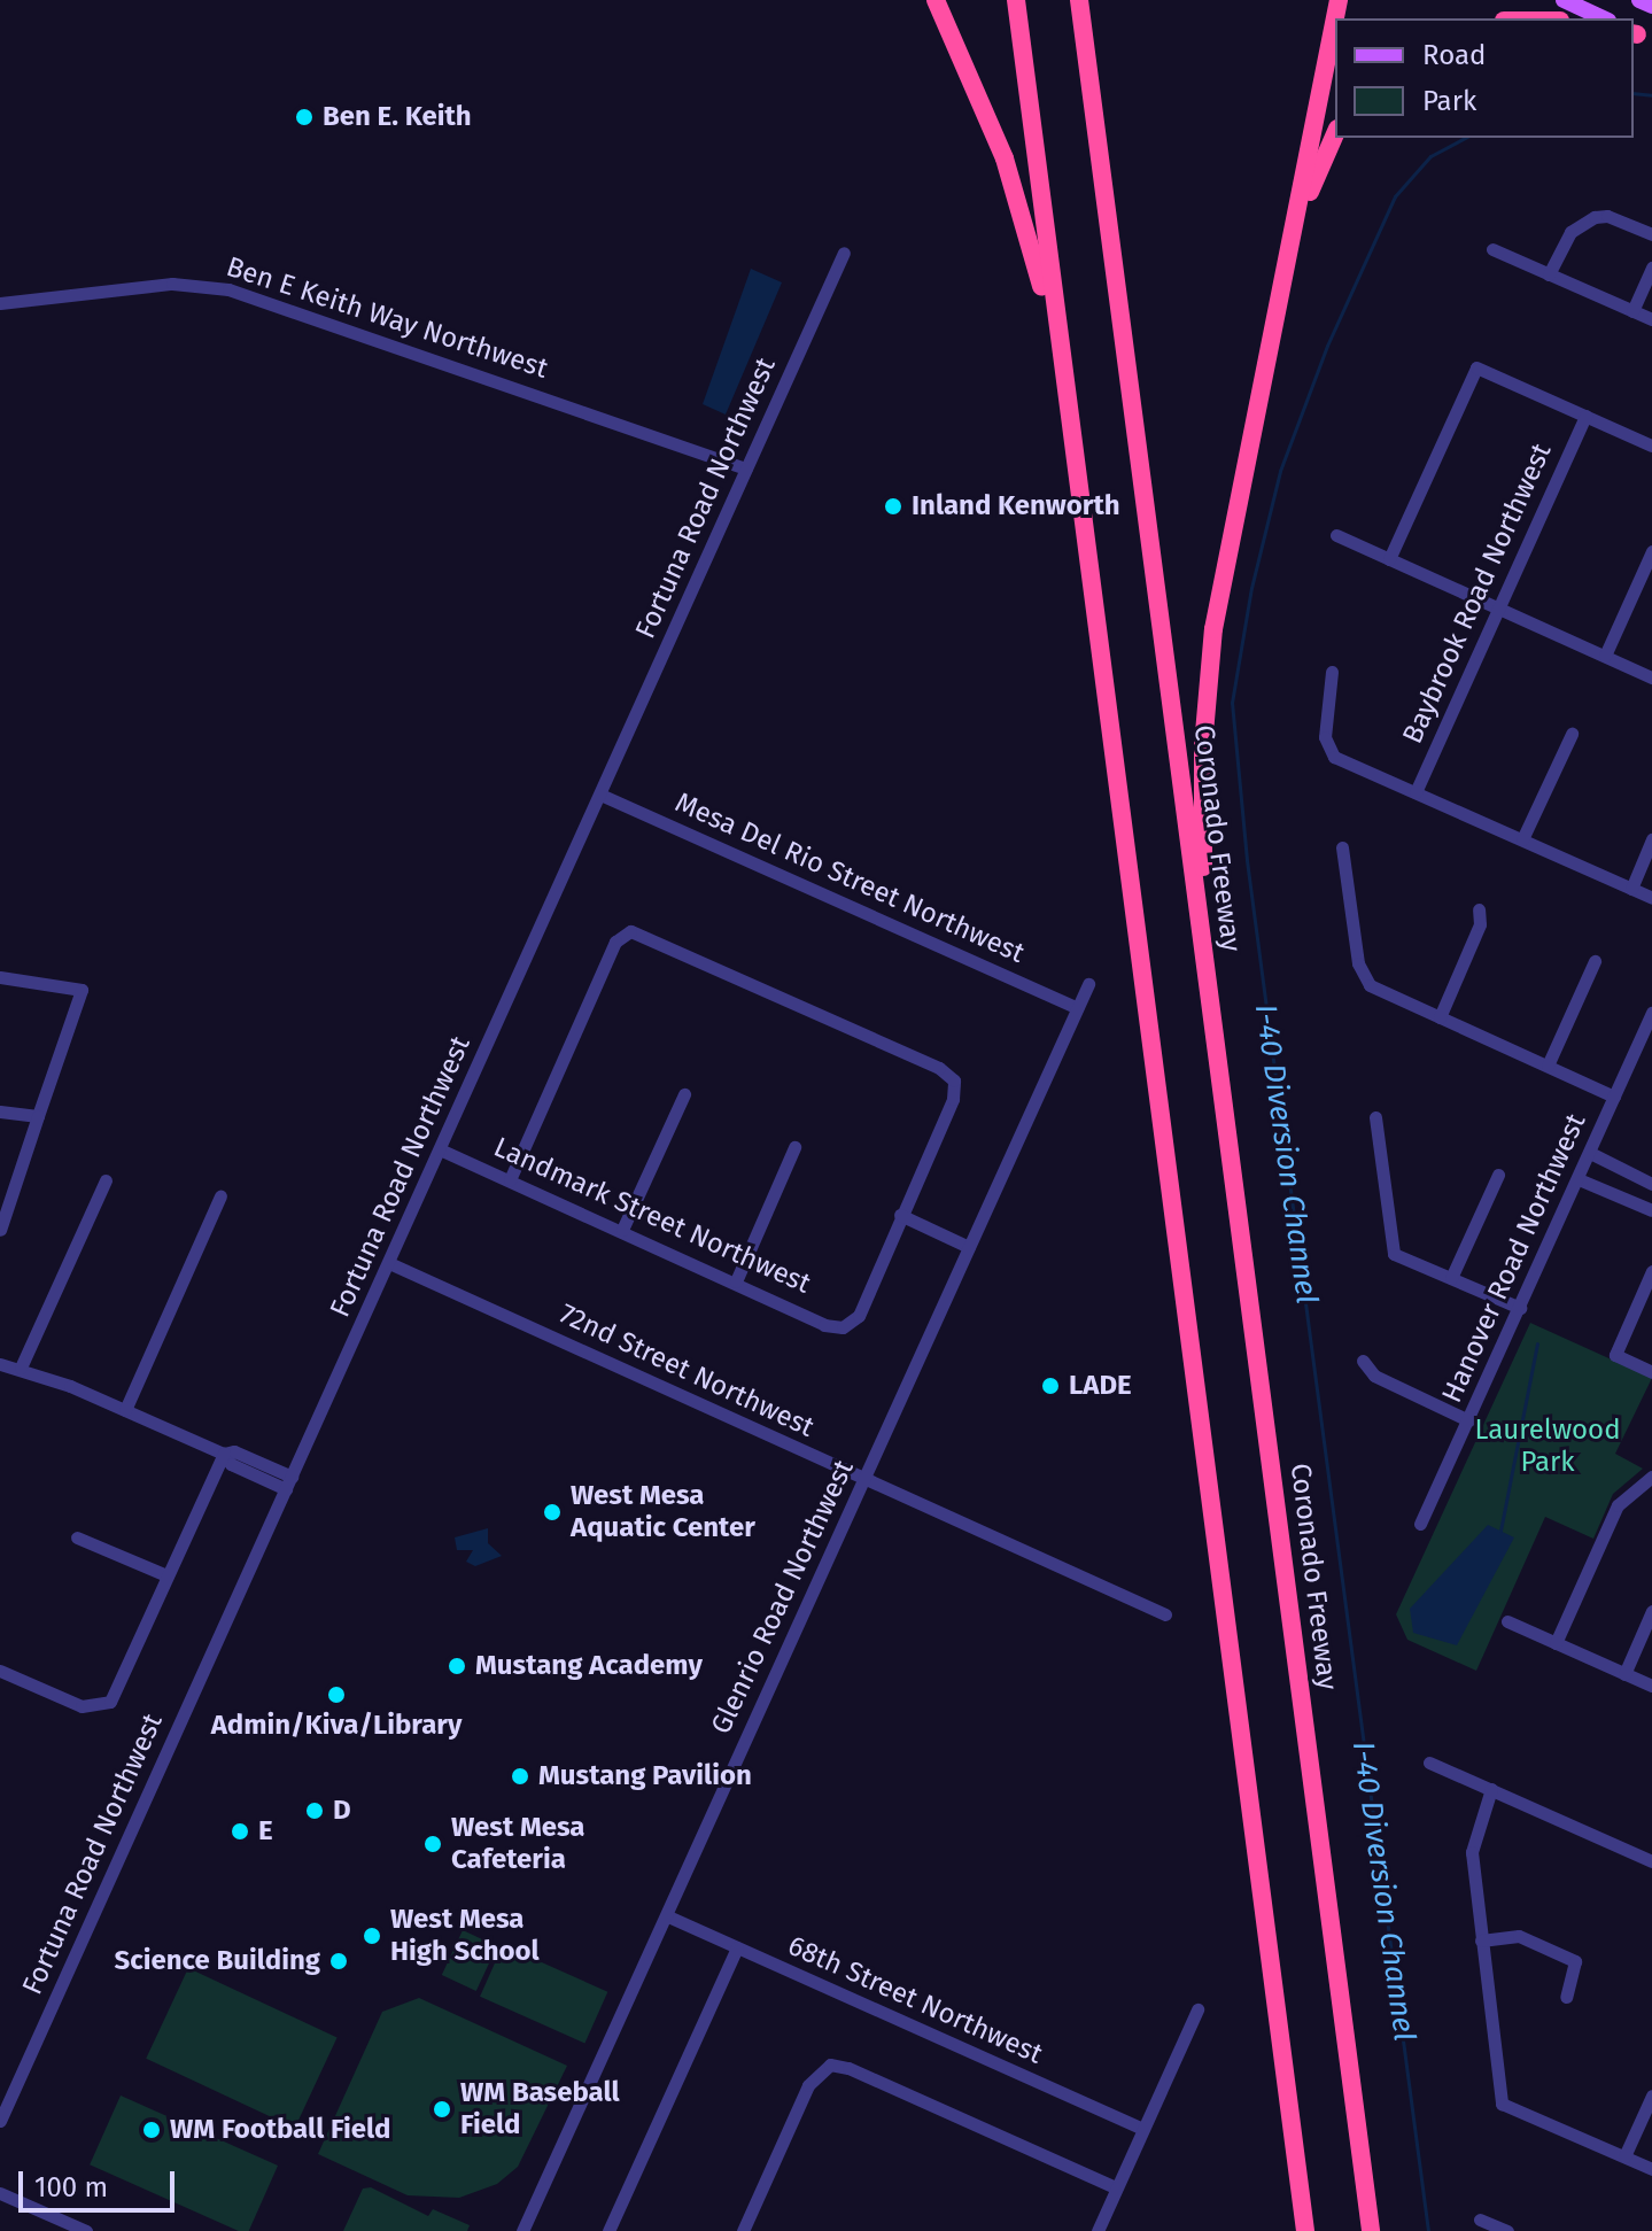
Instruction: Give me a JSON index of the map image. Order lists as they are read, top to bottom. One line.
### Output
{"streets":{"highway":["Coronado Freeway"],"street":["Ben E Keith Way Northwest","Fortuna Road Northwest","Baybrook Road Northwest","Mesa Del Rio Street Northwest","Landmark Street Northwest","Hanover Road Northwest","72nd Street Northwest","Glenrio Road Northwest","68th Street Northwest"]},"crossings":[["Ben E Keith Way Northwest","Fortuna Road Northwest"],["Fortuna Road Northwest","Mesa Del Rio Street Northwest"],["Fortuna Road Northwest","Landmark Street Northwest"],["Fortuna Road Northwest","72nd Street Northwest"],["Mesa Del Rio Street Northwest","Glenrio Road Northwest"],["72nd Street Northwest","Glenrio Road Northwest"],["Glenrio Road Northwest","68th Street Northwest"]],"water":["I-40 Diversion Channel"],"parks":["Laurelwood Park"],"places":["Ben E. Keith","Inland Kenworth","LADE","West Mesa Aquatic Center","Mustang Academy","Admin/Kiva/Library","Mustang Pavilion","D","E","West Mesa Cafeteria","West Mesa High School","Science Building","WM Baseball Field","WM Football Field"],"legend":["Road","Park"],"scale_bar":"100 m"}
